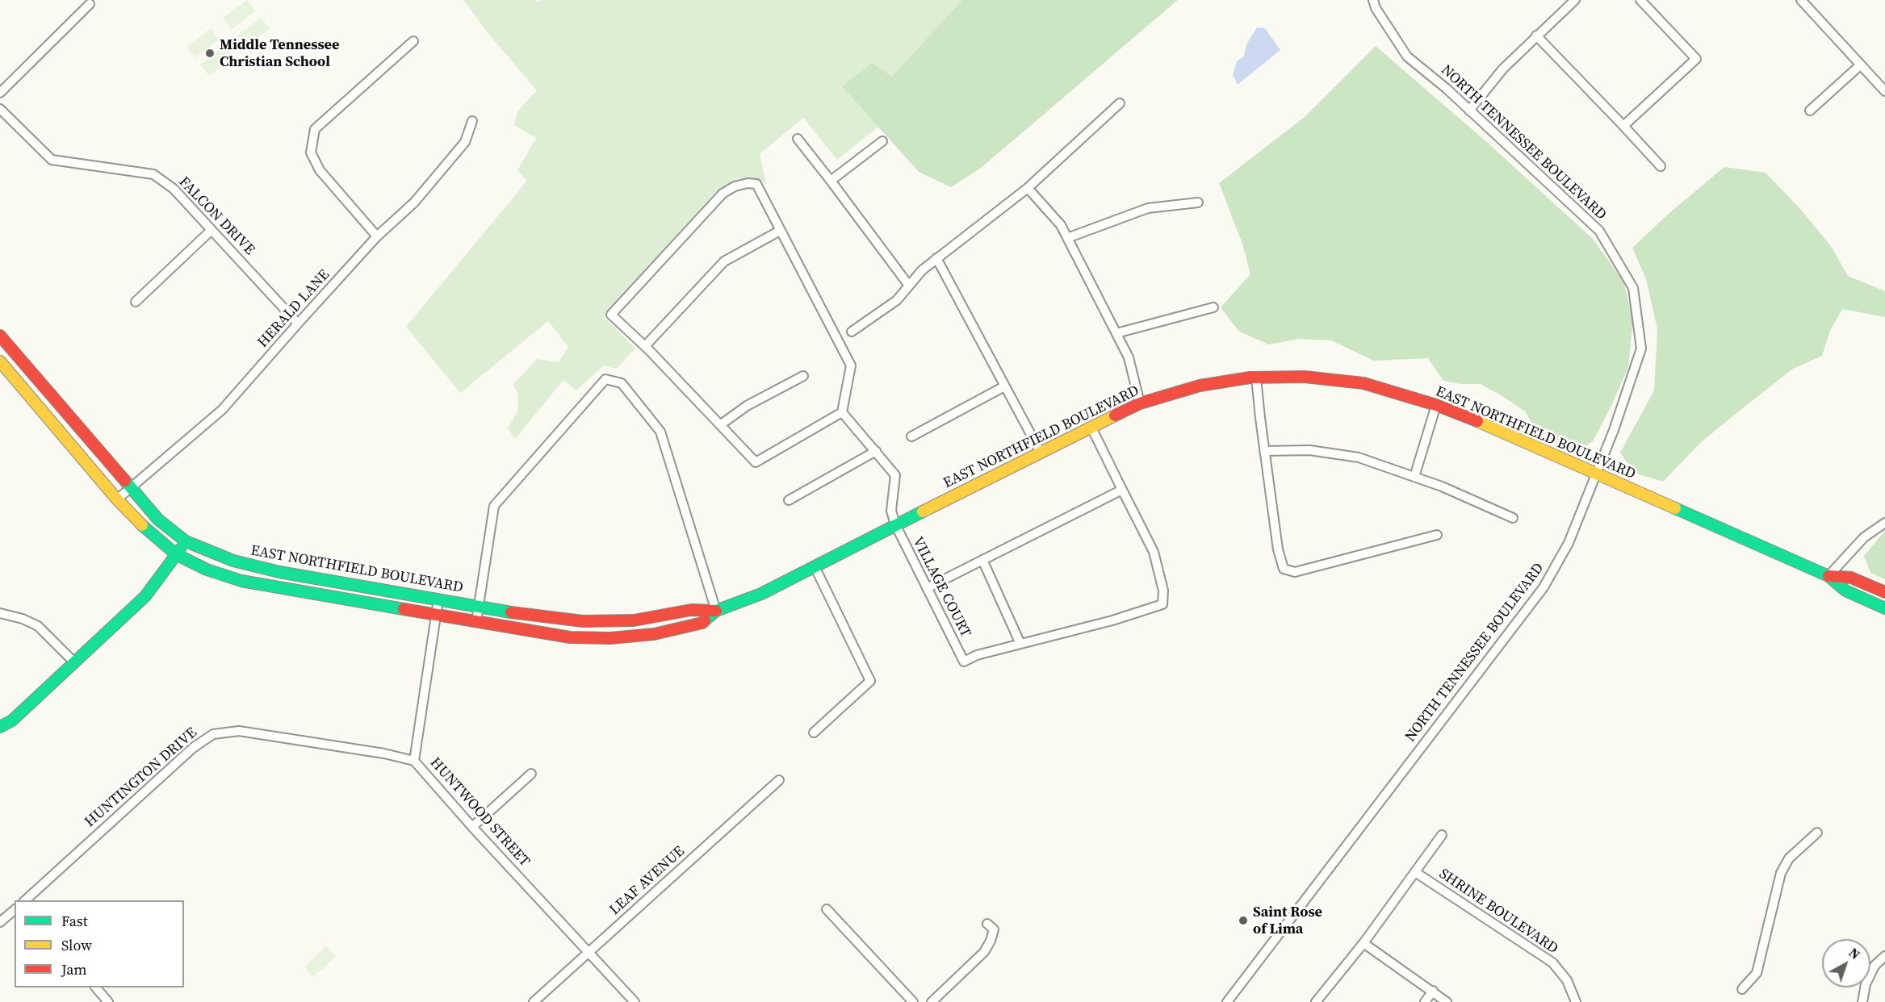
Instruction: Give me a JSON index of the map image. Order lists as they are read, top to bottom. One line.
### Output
{"streets":{"main road":["EAST NORTHFIELD BOULEVARD"],"street":["NORTH TENNESSEE BOULEVARD","FALCON DRIVE","HERALD LANE","VILLAGE COURT","HUNTINGTON DRIVE","HUNTWOOD STREET","LEAF AVENUE","SHRINE BOULEVARD"]},"crossings":[["NORTH TENNESSEE BOULEVARD","EAST NORTHFIELD BOULEVARD"],["FALCON DRIVE","HERALD LANE"],["HERALD LANE","EAST NORTHFIELD BOULEVARD"],["EAST NORTHFIELD BOULEVARD","VILLAGE COURT"],["EAST NORTHFIELD BOULEVARD","HUNTWOOD STREET"],["HUNTINGTON DRIVE","HUNTWOOD STREET"],["HUNTWOOD STREET","LEAF AVENUE"]],"places":["Middle Tennessee Christian School","Saint Rose of Lima"],"legend":["Fast","Slow","Jam"],"north":"top right"}
